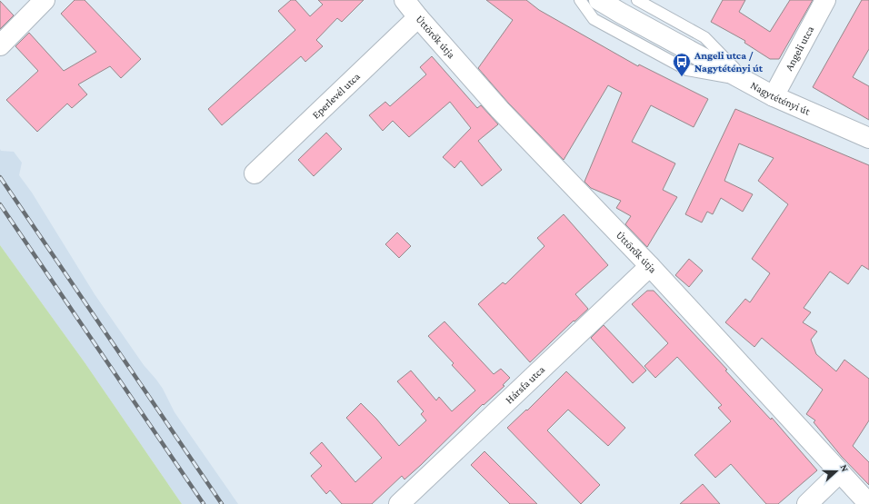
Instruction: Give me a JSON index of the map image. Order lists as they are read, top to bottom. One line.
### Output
{"streets":{"street":["Úttörők útja","Angeli utca","Eperlevél utca","Nagytétényi út","Hársfa utca"]},"crossings":[["Úttörők útja","Eperlevél utca"],["Úttörők útja","Hársfa utca"],["Angeli utca","Nagytétényi út"]],"places":{"bus stop":["Angeli utca / Nagytétényi út"]},"north":"right"}
